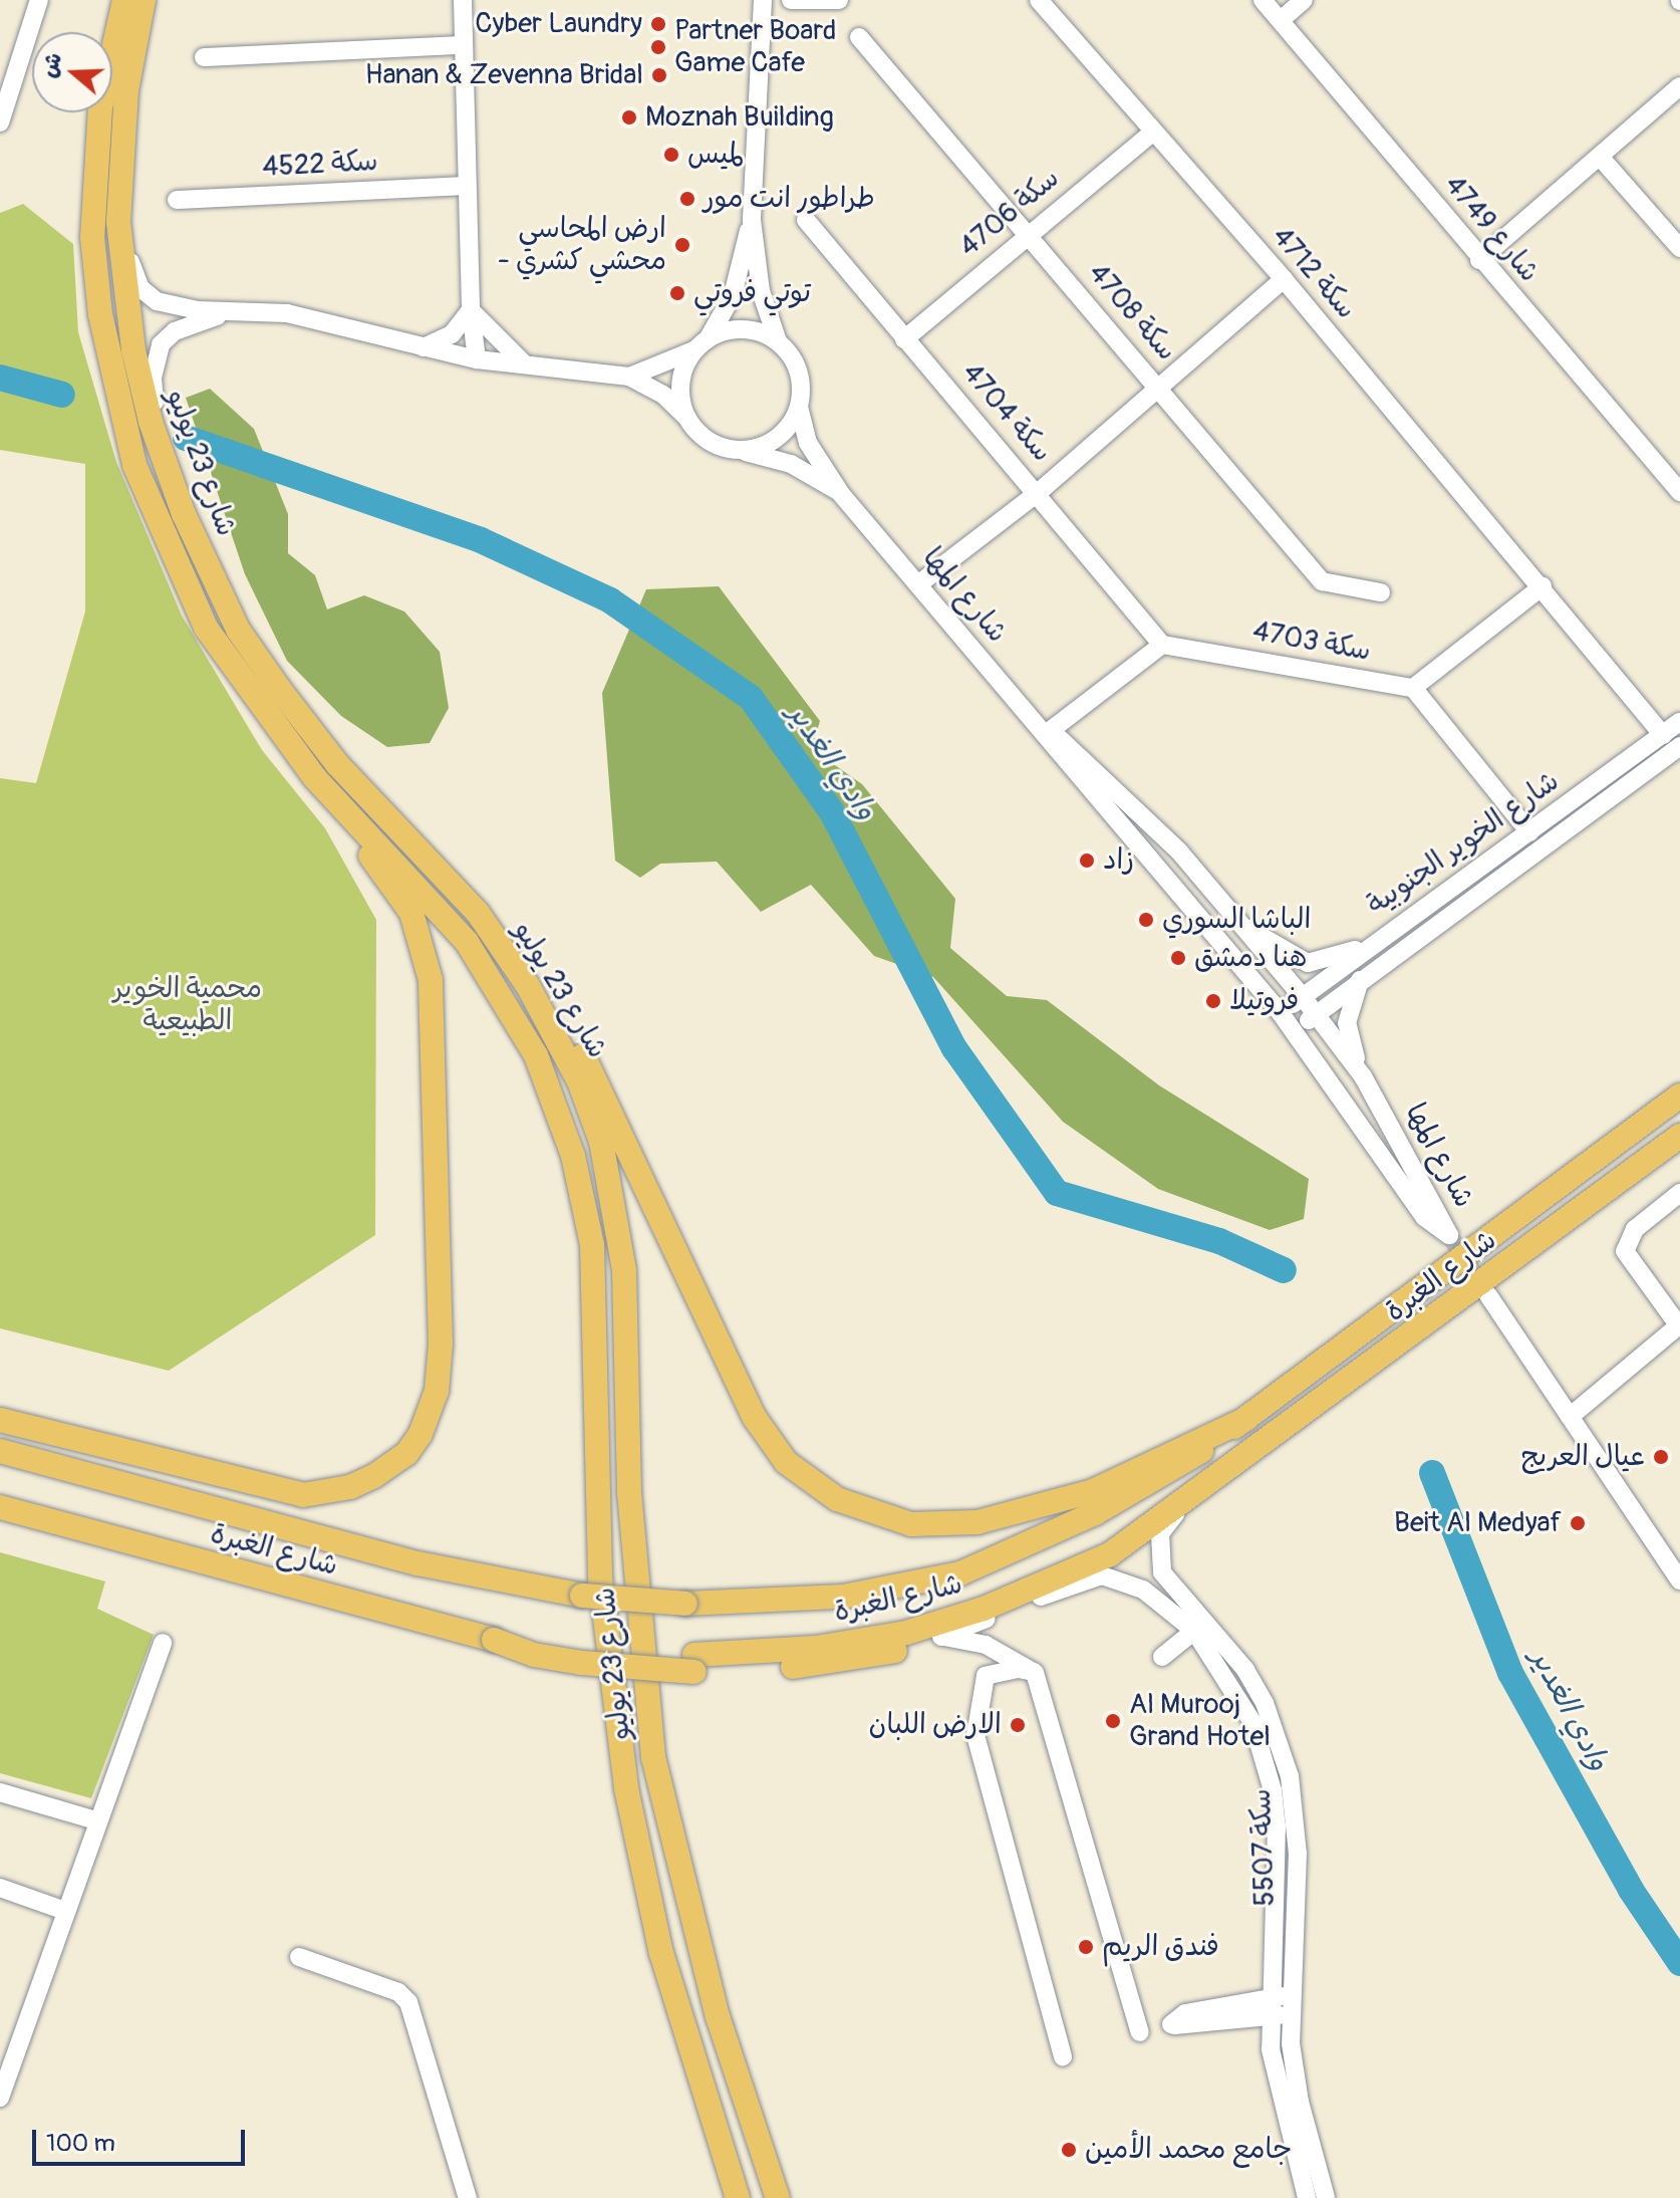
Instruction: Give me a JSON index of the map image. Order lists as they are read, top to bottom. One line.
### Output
{"streets":{"main road":["شارع 23 يوليو","شارع الغبرة"],"street":["سكة 4522","4706 سكة","4749 شارع","سكة 4712","سكة 4708","سكة 4704","شارع المها","4703 سكة","شارع الخوير الجنوبية","سكة 5507"]},"crossings":[["4706 سكة","سكة 4712"],["4706 سكة","سكة 4708"],["4706 سكة","سكة 4704"],["سكة 4712","شارع الخوير الجنوبية"],["سكة 4704","4703 سكة"],["شارع المها","شارع الخوير الجنوبية"],["شارع الغبرة","سكة 5507"]],"water":["وادي الغدير"],"parks":["محمية الخوير الطبيعية"],"places":["Cyber Laundry","Partner Board Game Cafe","Hanan & Zevenna Bridal","Moznah Building","لميس","طراطور انت مور","ارض المحاسي - محشي كشري","توتي فروتي","زاد","الباشا السوري","هنا دمشق","فروتيلا","عيال العريج","Beit Al Medyaf","Al Murooj Grand Hotel","الارض اللبان","فندق الريم","جامع محمد الأمين"],"scale_bar":"100 m","north":"left"}
